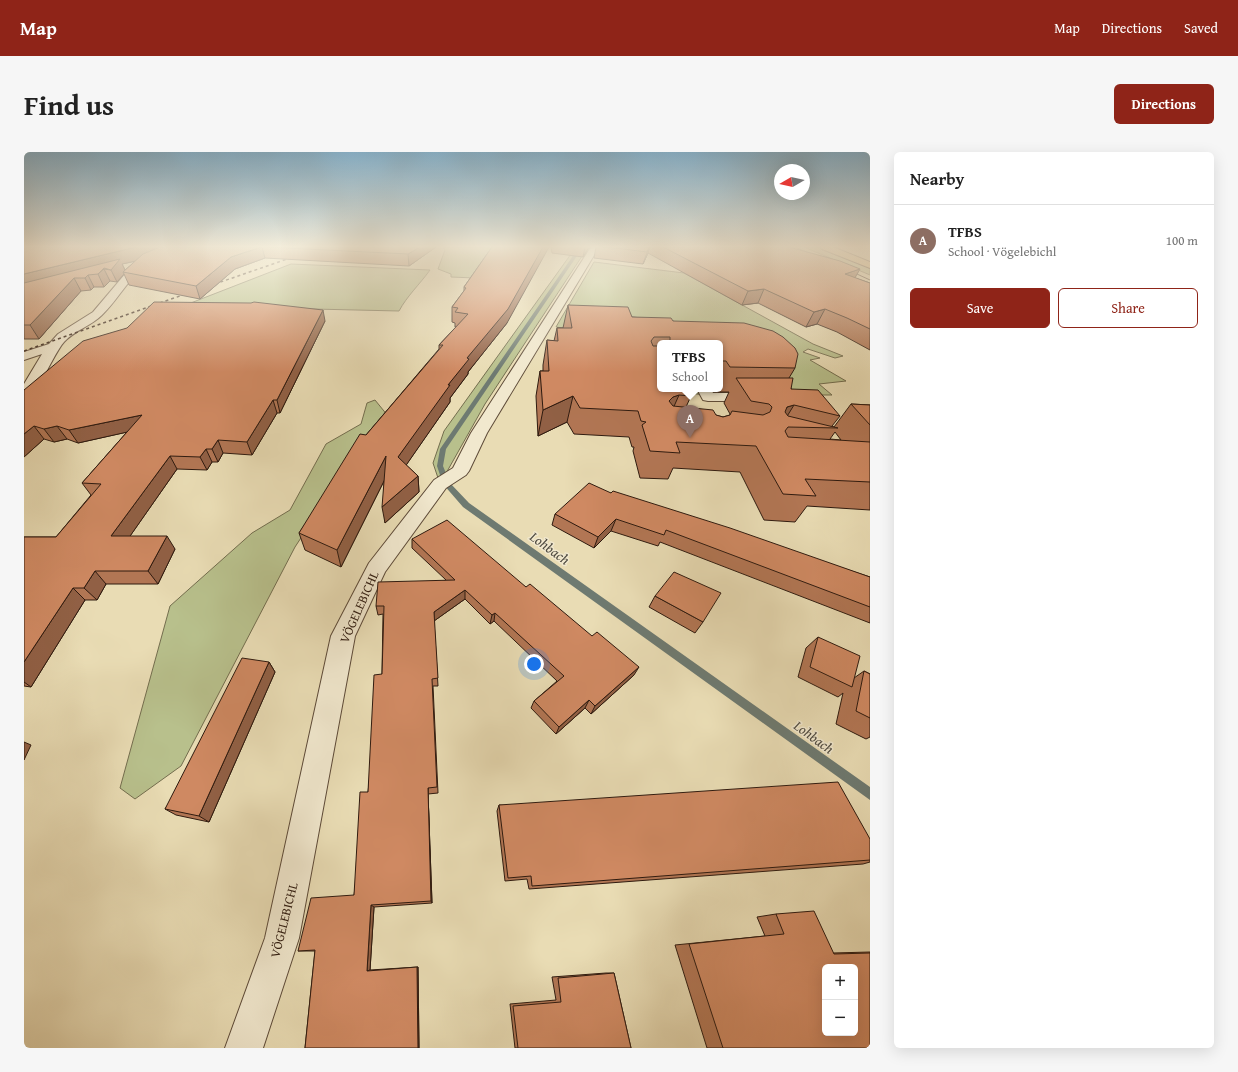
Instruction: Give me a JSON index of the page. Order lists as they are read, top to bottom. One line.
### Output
{"streets":{"street":["VÖGELEBICHL"]},"water":["Lohbach"],"north":"left","page":{"header":"Map","nav":["Map","Directions","Saved"],"title":"Find us","buttons":["Directions",["Save","Share"]],"heading":"Nearby","list":[{"mark":"A","name":"TFBS","note":"School · Vögelebichl","value":"100 m"}],"popup":["TFBS","School"],"pins":"A","map_buttons":["+","−"]}}
